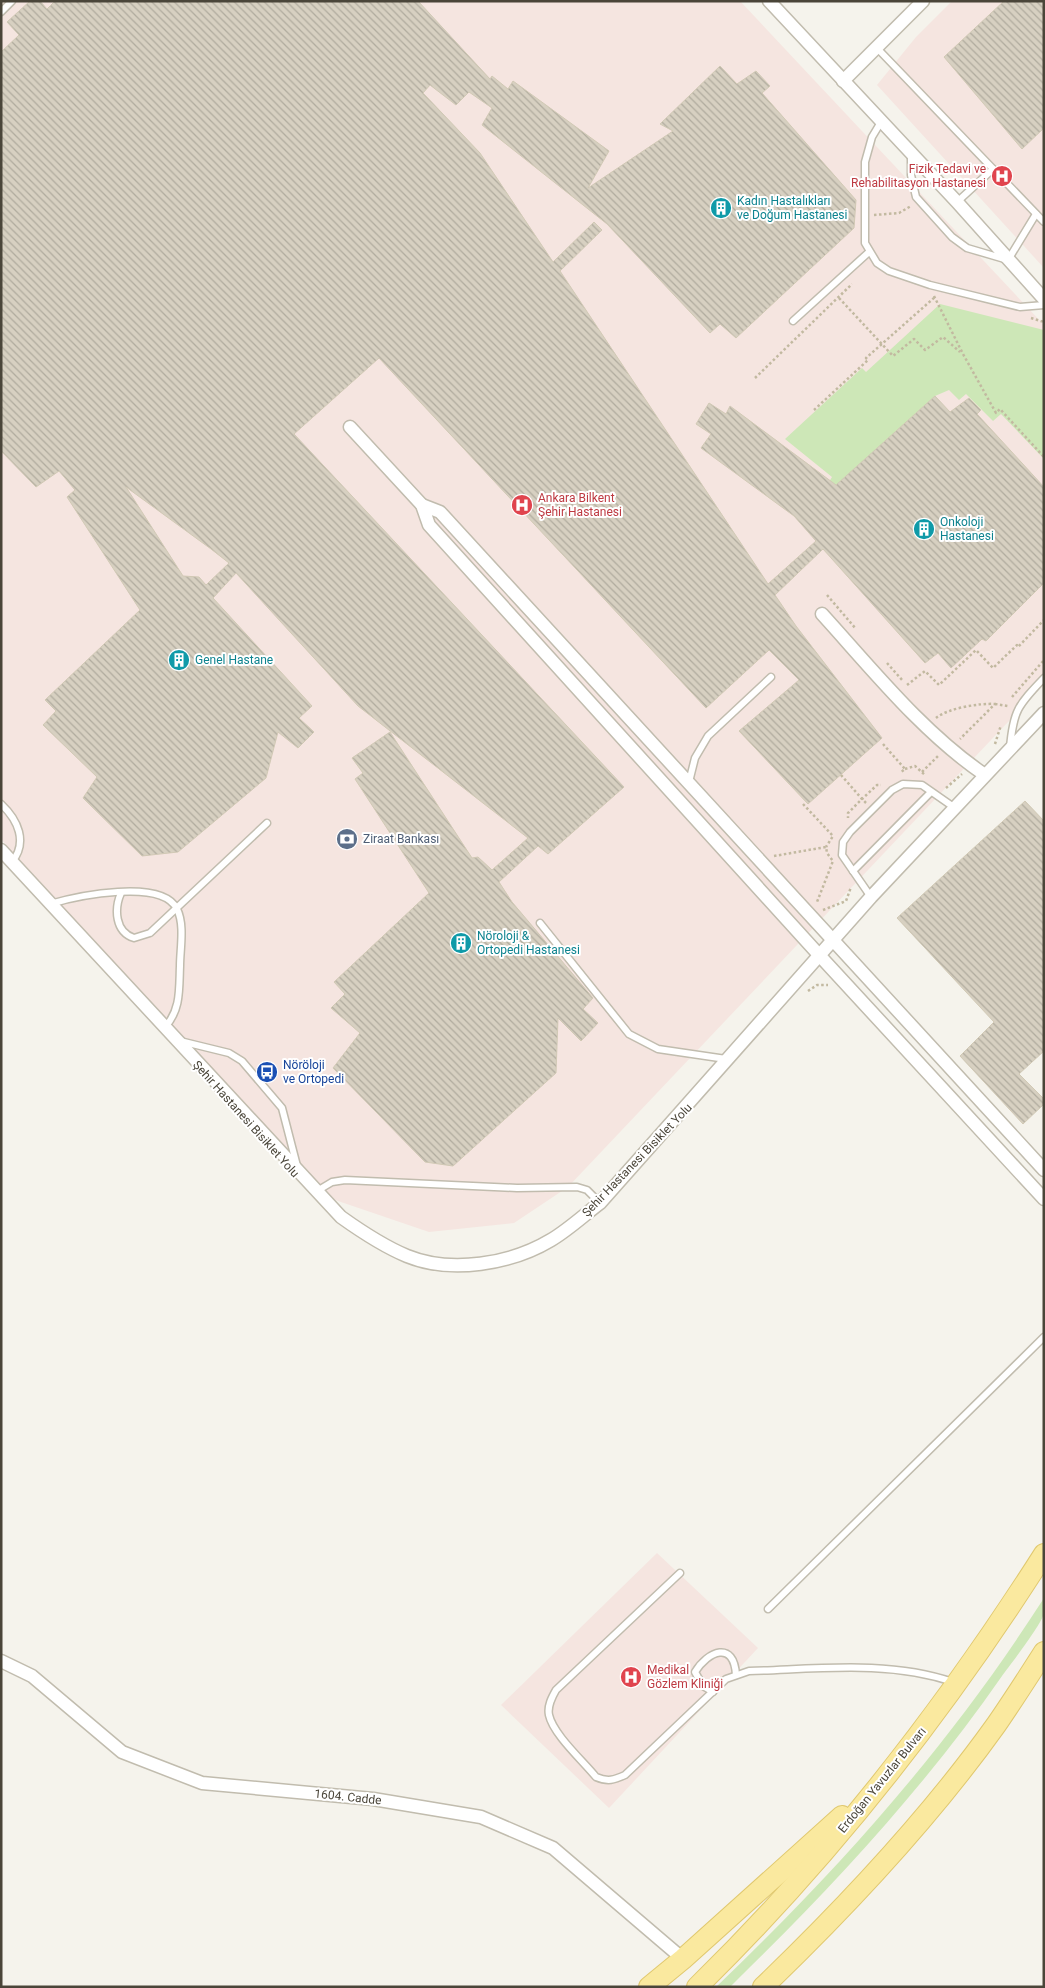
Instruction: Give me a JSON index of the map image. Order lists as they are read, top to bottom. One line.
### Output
{"streets":{"main road":["Erdoğan Yavuzlar Bulvarı"],"street":["1604. Cadde"]},"places":{"hospital":["Fizik Tedavi ve Rehabilitasyon Hastanesi","Ankara Bilkent Şehir Hastanesi","Medikal Gözlem Kliniği"],"building":["Kadın Hastalıkları ve Doğum Hastanesi","Onkoloji Hastanesi","Genel Hastane","Nöroloji & Ortopedi Hastanesi"],"bank":["Ziraat Bankası"],"bus stop":["Nöröloji ve Ortopedi"]}}
